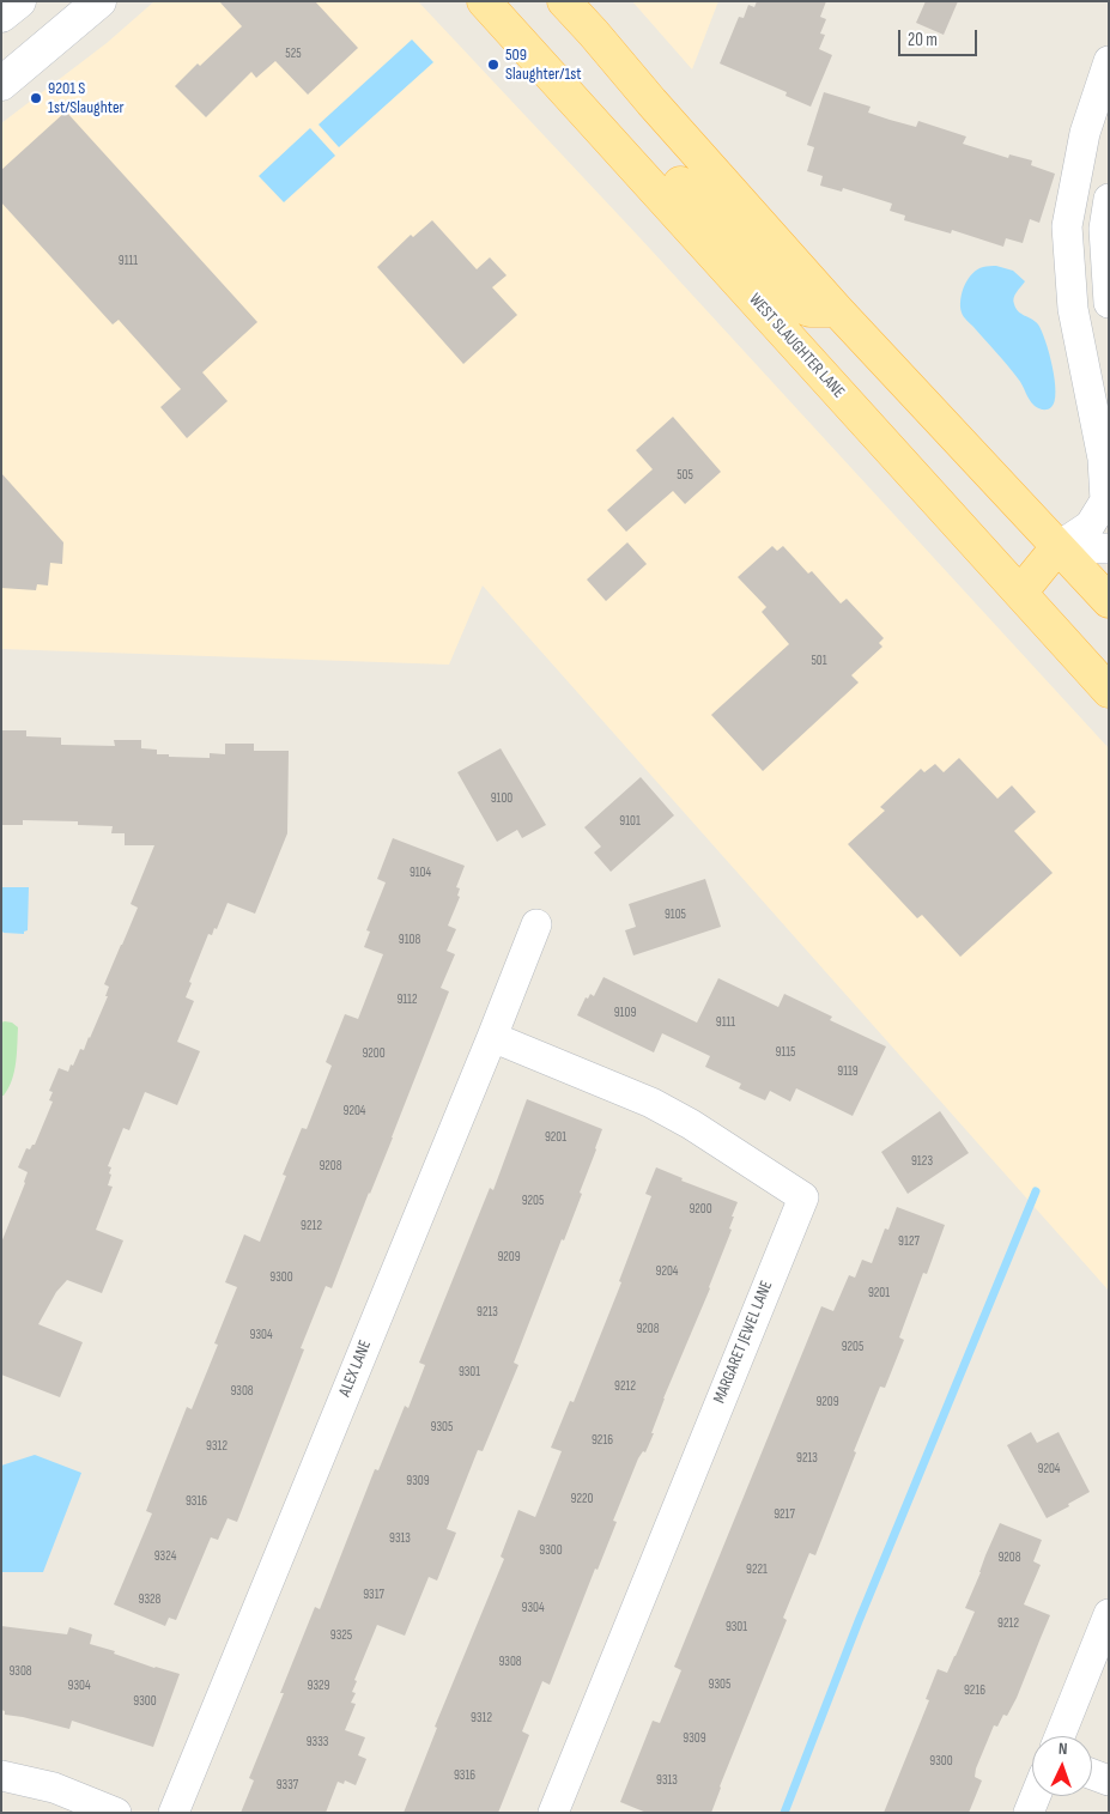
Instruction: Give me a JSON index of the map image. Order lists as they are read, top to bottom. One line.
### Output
{"streets":{"main road":["WEST SLAUGHTER LANE"],"street":["MARGARET JEWEL LANE","ALEX LANE"]},"crossings":[["MARGARET JEWEL LANE","ALEX LANE"]],"places":["509 Slaughter/1st","9201 S 1st/Slaughter"],"house_numbers":["525","9111","505","501","9100","9101","9104","9105","9108","9112","9109","9111","9115","9200","9119","9204","9201","9123","9208","9205","9200","9212","9127","9209","9204","9300","9201","9213","9208","9304","9205","9301","9212","9308","9209","9305","9216","9312","9213","9204","9309","9220","9316","9217","9313","9300","9324","9208","9221","9317","9328","9304","9212","9301","9325","9308","9308","9305","9304","9329","9216","9300","9312","9309","9333","9300","9316","9313","9337"],"scale_bar":"20 m","north":"top"}
